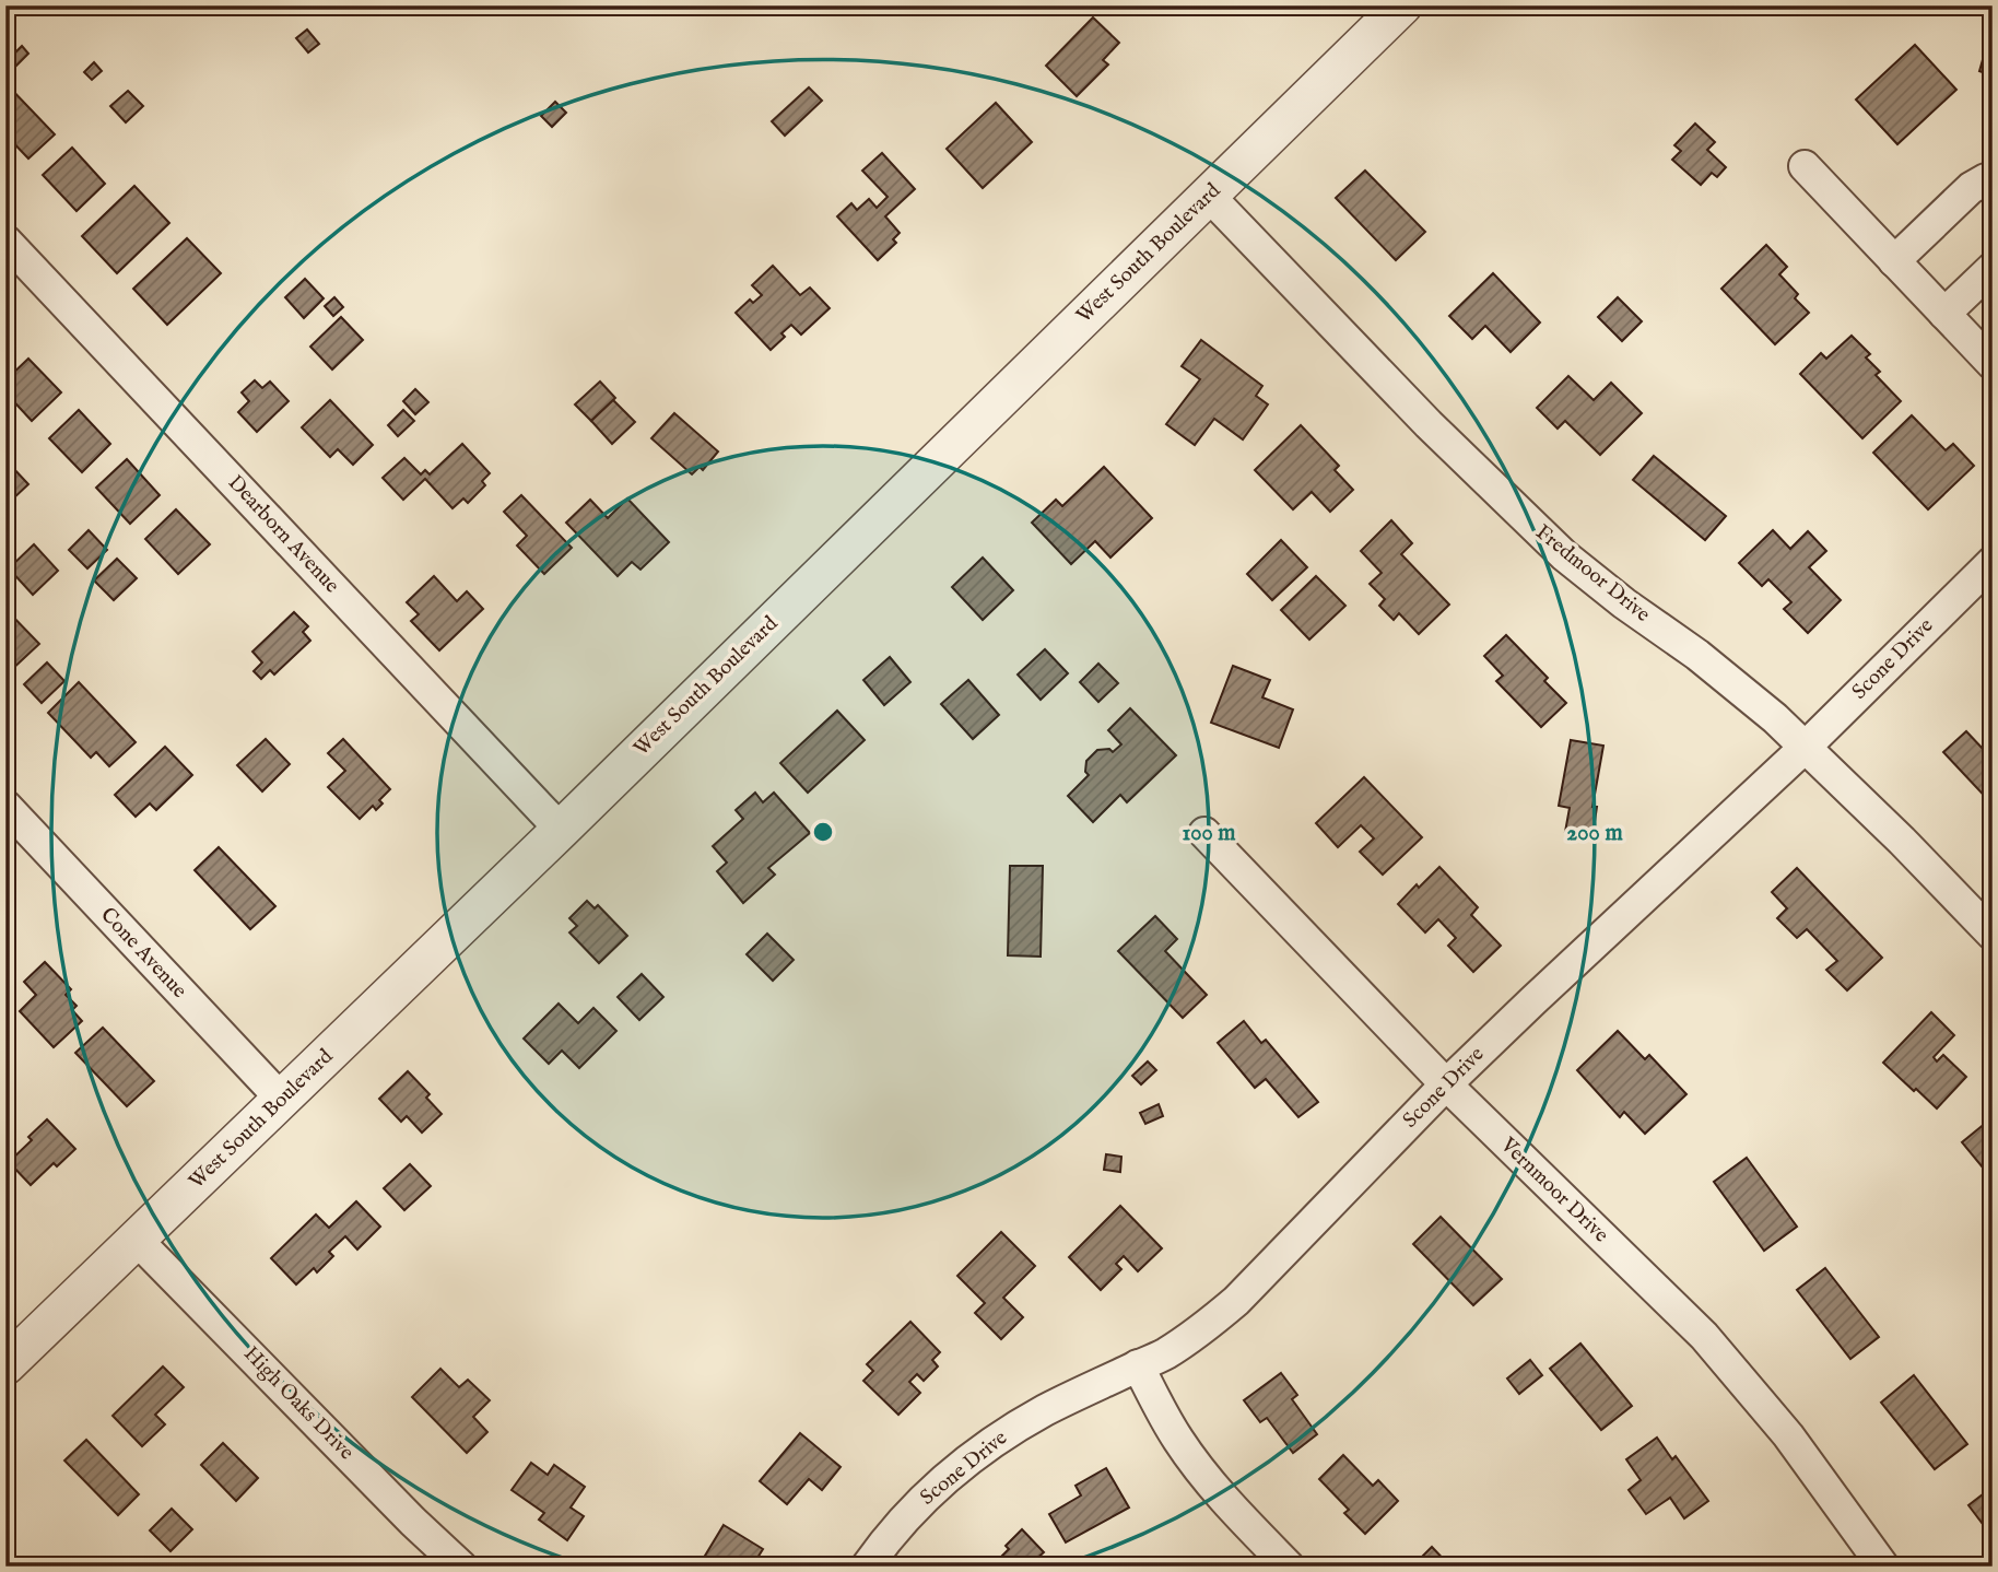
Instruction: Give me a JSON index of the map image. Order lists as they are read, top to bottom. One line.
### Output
{"streets":{"street":["West South Boulevard","Dearborn Avenue","Fredmoor Drive","Scone Drive","Cone Avenue","Vernmoor Drive","High Oaks Drive"]},"crossings":[["West South Boulevard","Dearborn Avenue"],["West South Boulevard","Fredmoor Drive"],["West South Boulevard","Cone Avenue"],["West South Boulevard","High Oaks Drive"],["Fredmoor Drive","Scone Drive"],["Scone Drive","Vernmoor Drive"]],"rings":["100 m","200 m"]}
